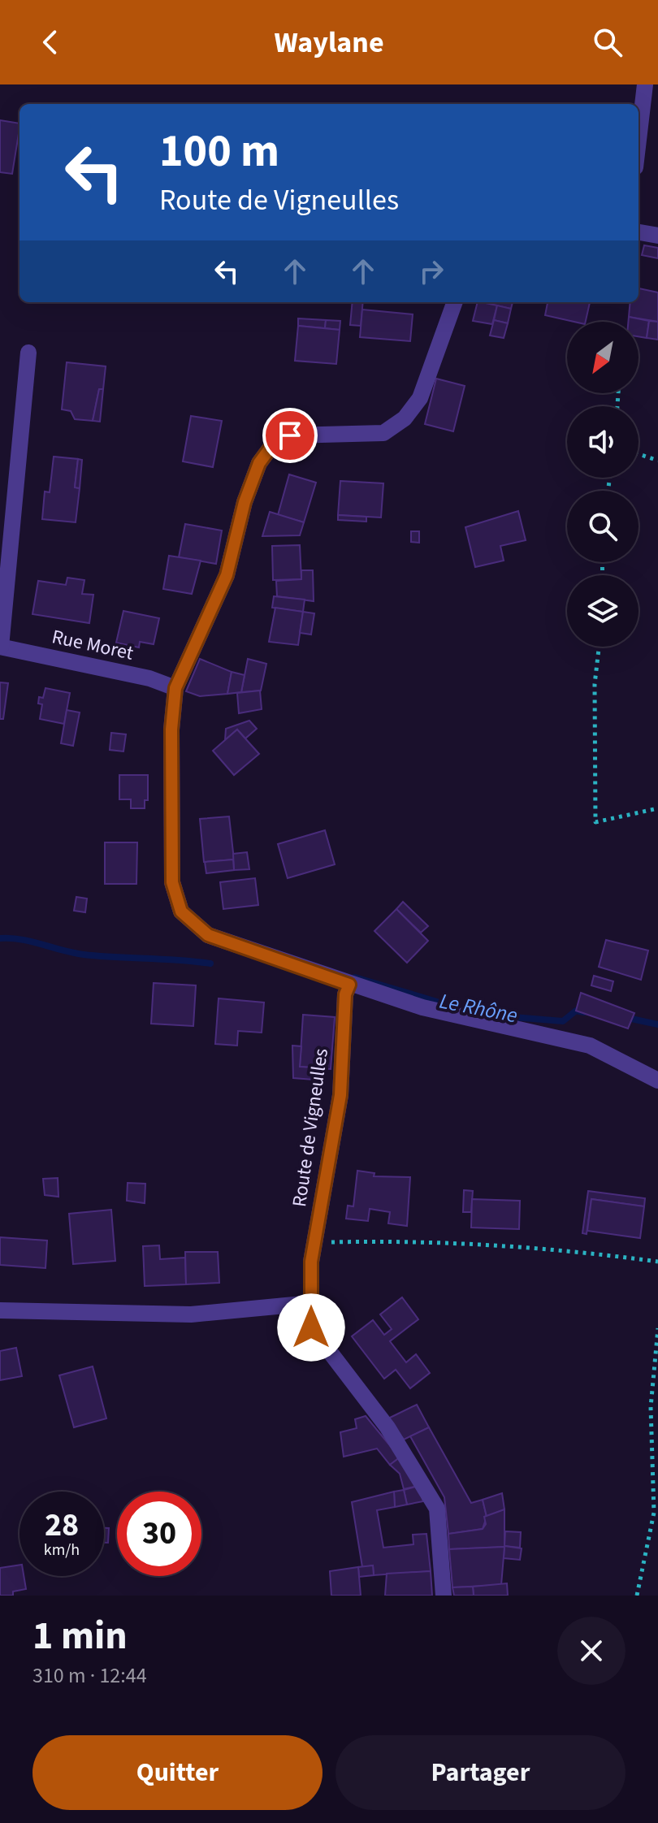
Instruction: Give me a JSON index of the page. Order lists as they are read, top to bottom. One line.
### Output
{"streets":{"street":["Rue Moret","Route de Vigneulles"]},"water":["Le Rhône"],"north":"bottom left","page":{"header":"Waylane","turn":["100 m","Route de Vigneulles"],"speed":"28 km/h","limit":"30","heading":["1 min","310 m · 12:44"],"buttons":["Quitter","Partager"]}}
